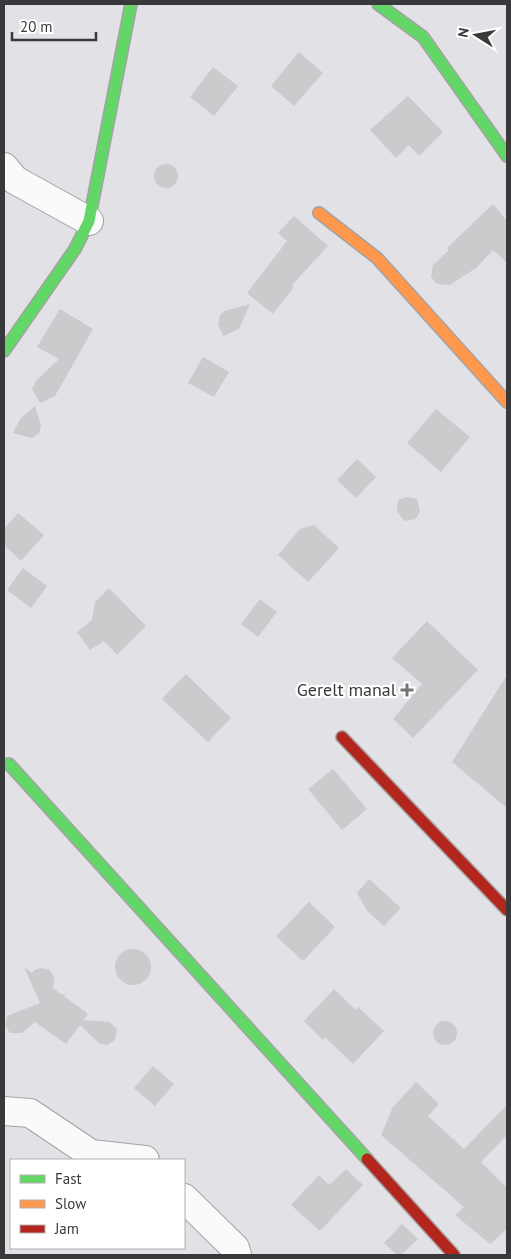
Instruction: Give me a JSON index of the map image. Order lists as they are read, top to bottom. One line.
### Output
{"places":{"health":["Gerelt manal"]},"legend":["Fast","Slow","Jam"],"scale_bar":"20 m","north":"left"}
